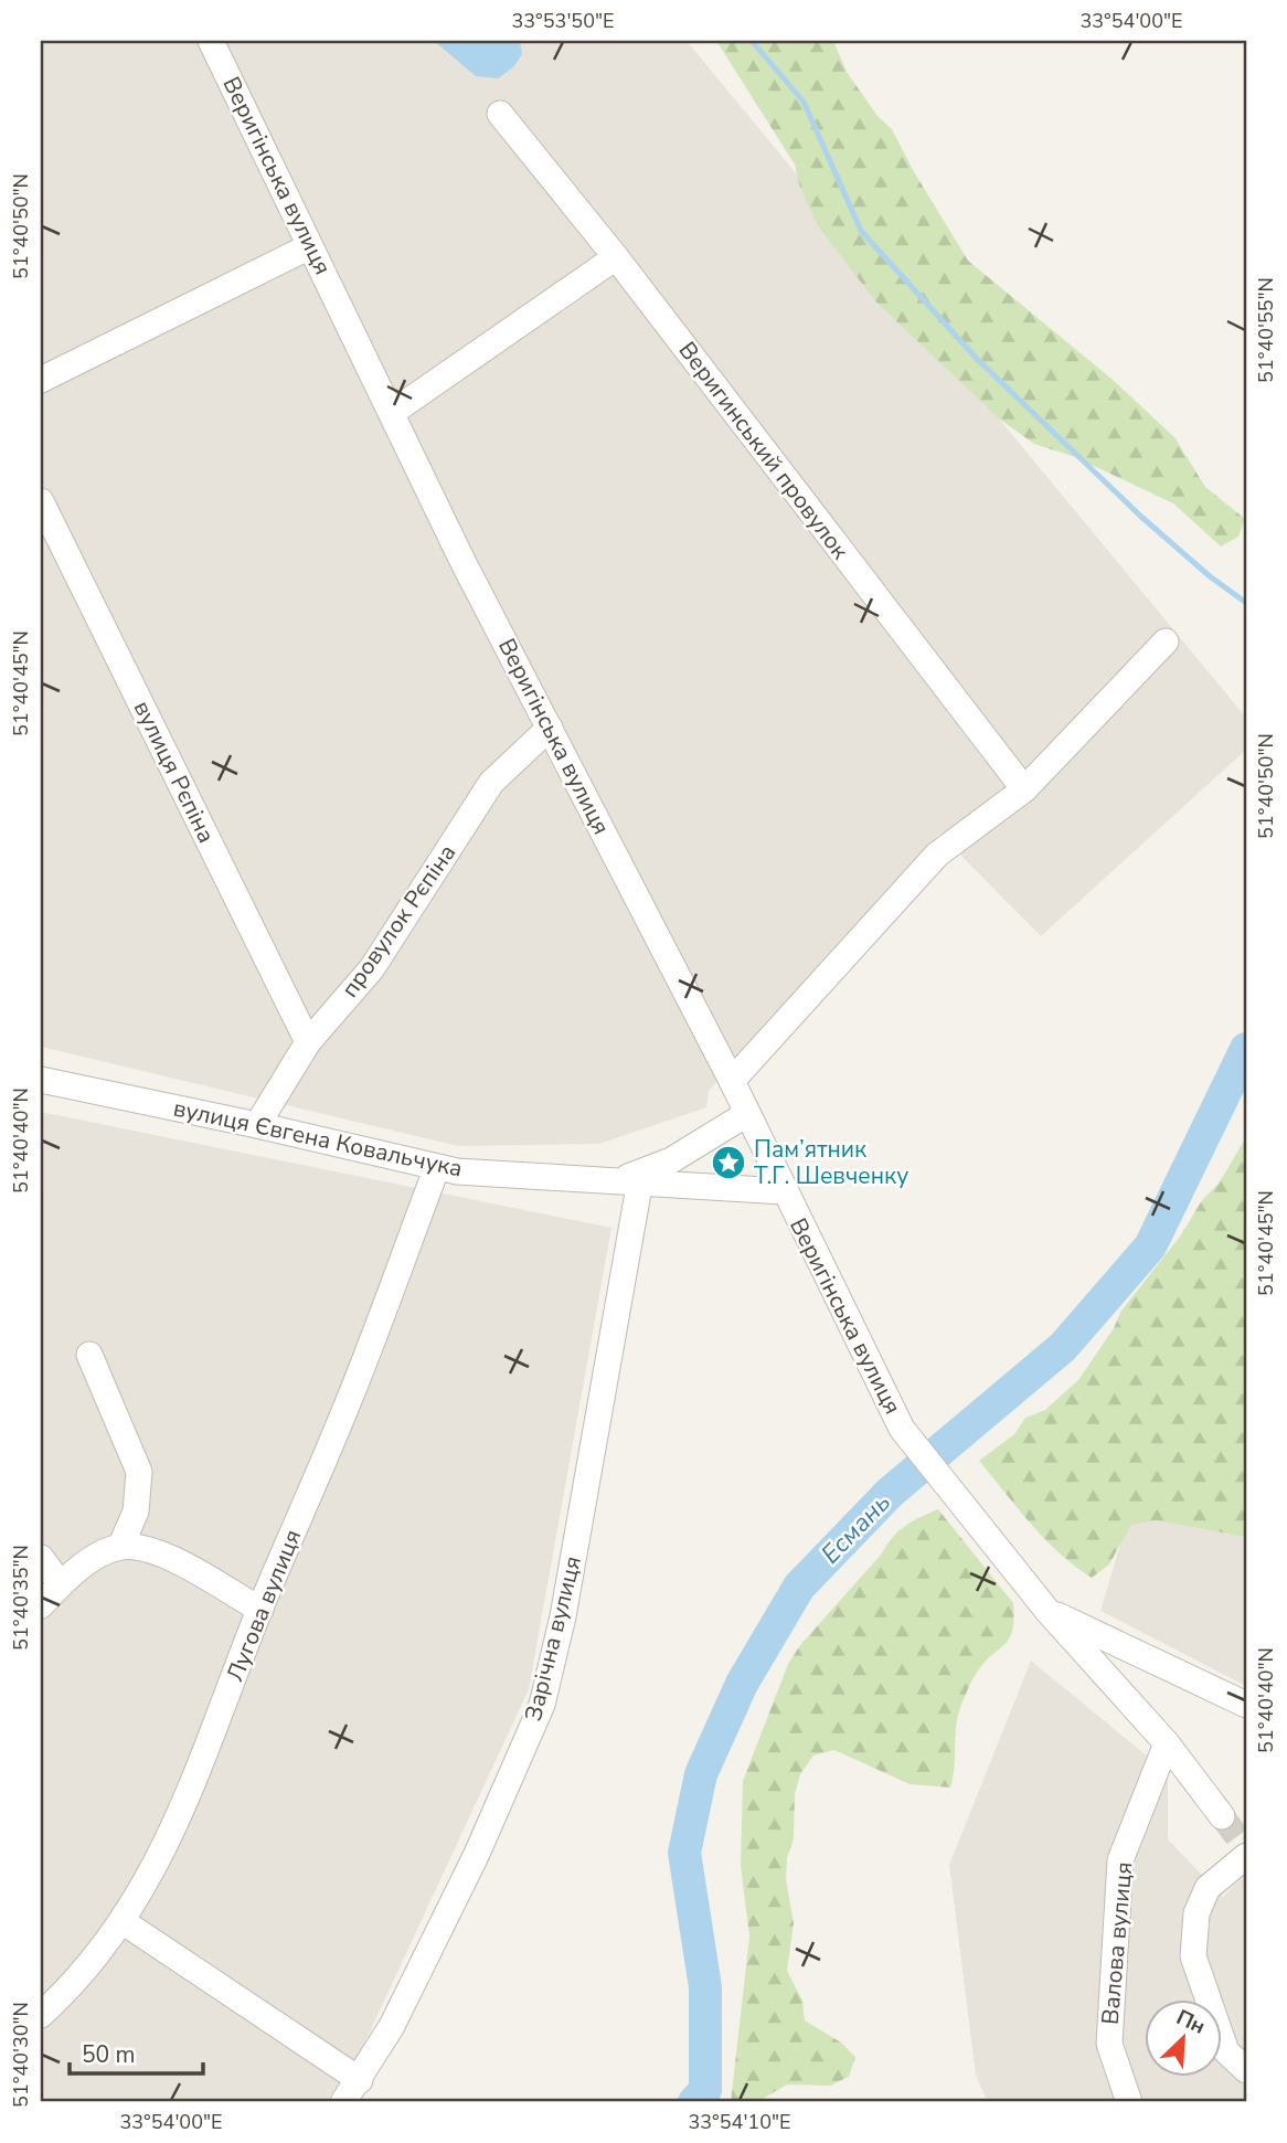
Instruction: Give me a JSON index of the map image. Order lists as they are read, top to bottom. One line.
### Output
{"streets":{"street":["Веригінська вулиця","Веригинський провулок","вулиця Рєпіна","провулок Рєпіна","вулиця Євгена Ковальчука","Лугова вулиця","Зарічна вулиця","Валова вулиця"]},"crossings":[["Веригінська вулиця","провулок Рєпіна"],["Веригінська вулиця","вулиця Євгена Ковальчука"],["вулиця Рєпіна","провулок Рєпіна"],["провулок Рєпіна","вулиця Євгена Ковальчука"],["вулиця Євгена Ковальчука","Лугова вулиця"],["вулиця Євгена Ковальчука","Зарічна вулиця"]],"water":["Есмань"],"places":{"place":["Пам’ятник Т.Г. Шевченку"]},"scale_bar":"50 m","north":"top right","coordinates":["33°53'50\"E","33°54'00\"E","51°40'50\"N","51°40'55\"N","51°40'45\"N","51°40'40\"N","51°40'35\"N","51°40'30\"N","33°54'10\"E"]}
